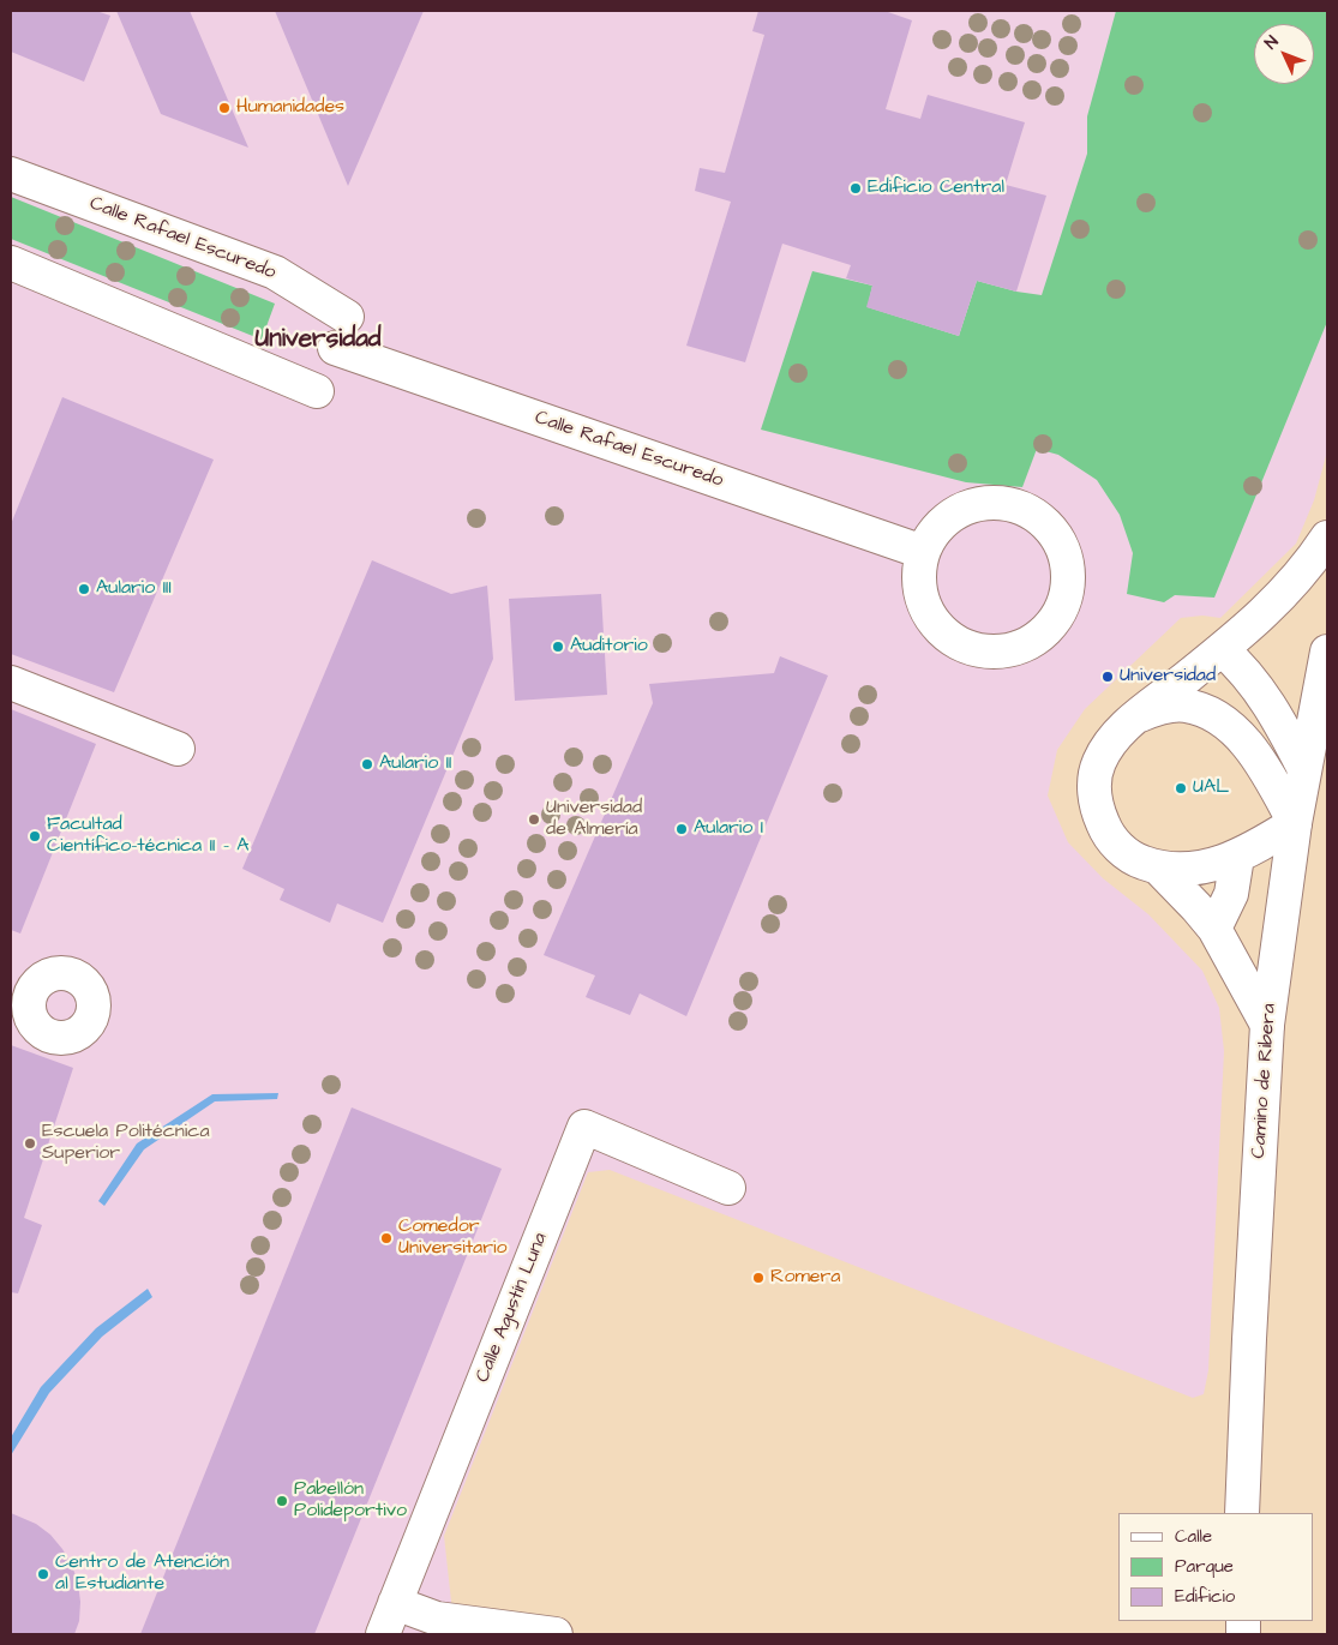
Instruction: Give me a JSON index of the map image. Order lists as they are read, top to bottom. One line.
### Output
{"streets":{"street":["Calle Rafael Escuredo","Camino de Ribera","Calle Agustín Luna"]},"districts":["Universidad"],"places":["Humanidades","Edificio Central","Aulario III","Auditorio","Universidad","Aulario II","UAL","Universidad de Almería","Aulario I","Facultad Científico-técnica II - A","Escuela Politécnica Superior","Comedor Universitario","Romera","Pabellón Polideportivo","Centro de Atención al Estudiante"],"legend":["Calle","Parque","Edificio"],"north":"top left"}
